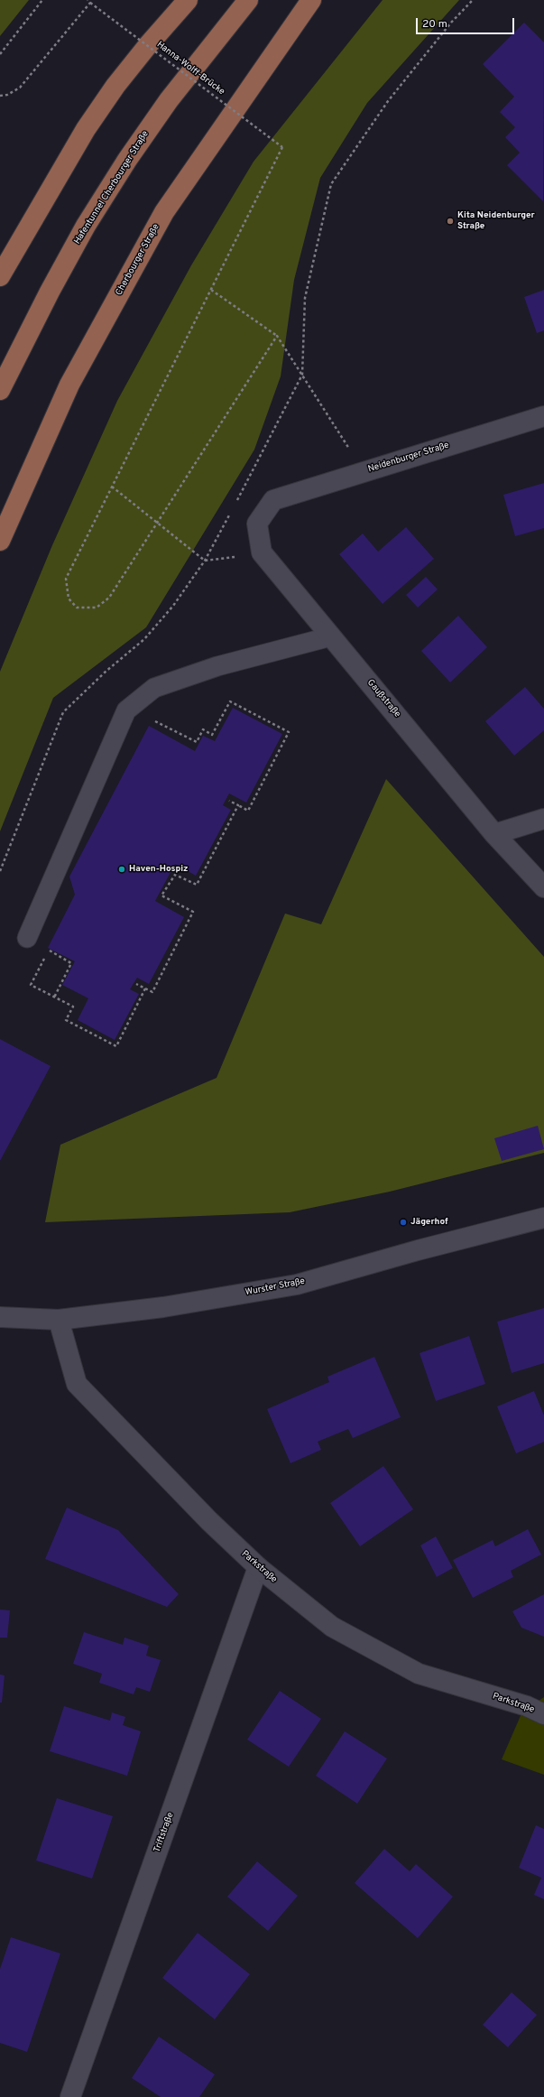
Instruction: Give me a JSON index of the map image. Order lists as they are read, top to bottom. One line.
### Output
{"streets":{"main road":["Hafentunnel Cherbourger Straße","Cherbourger Straße"],"street":["Neidenburger Straße","Gaußstraße","Wurster Straße","Parkstraße","Triftstraße"],"path":["Hanna-Wolff-Brücke"]},"crossings":[["Neidenburger Straße","Gaußstraße"],["Wurster Straße","Parkstraße"],["Parkstraße","Triftstraße"]],"places":["Kita Neidenburger Straße","Haven-Hospiz","Jägerhof"],"scale_bar":"20 m"}
